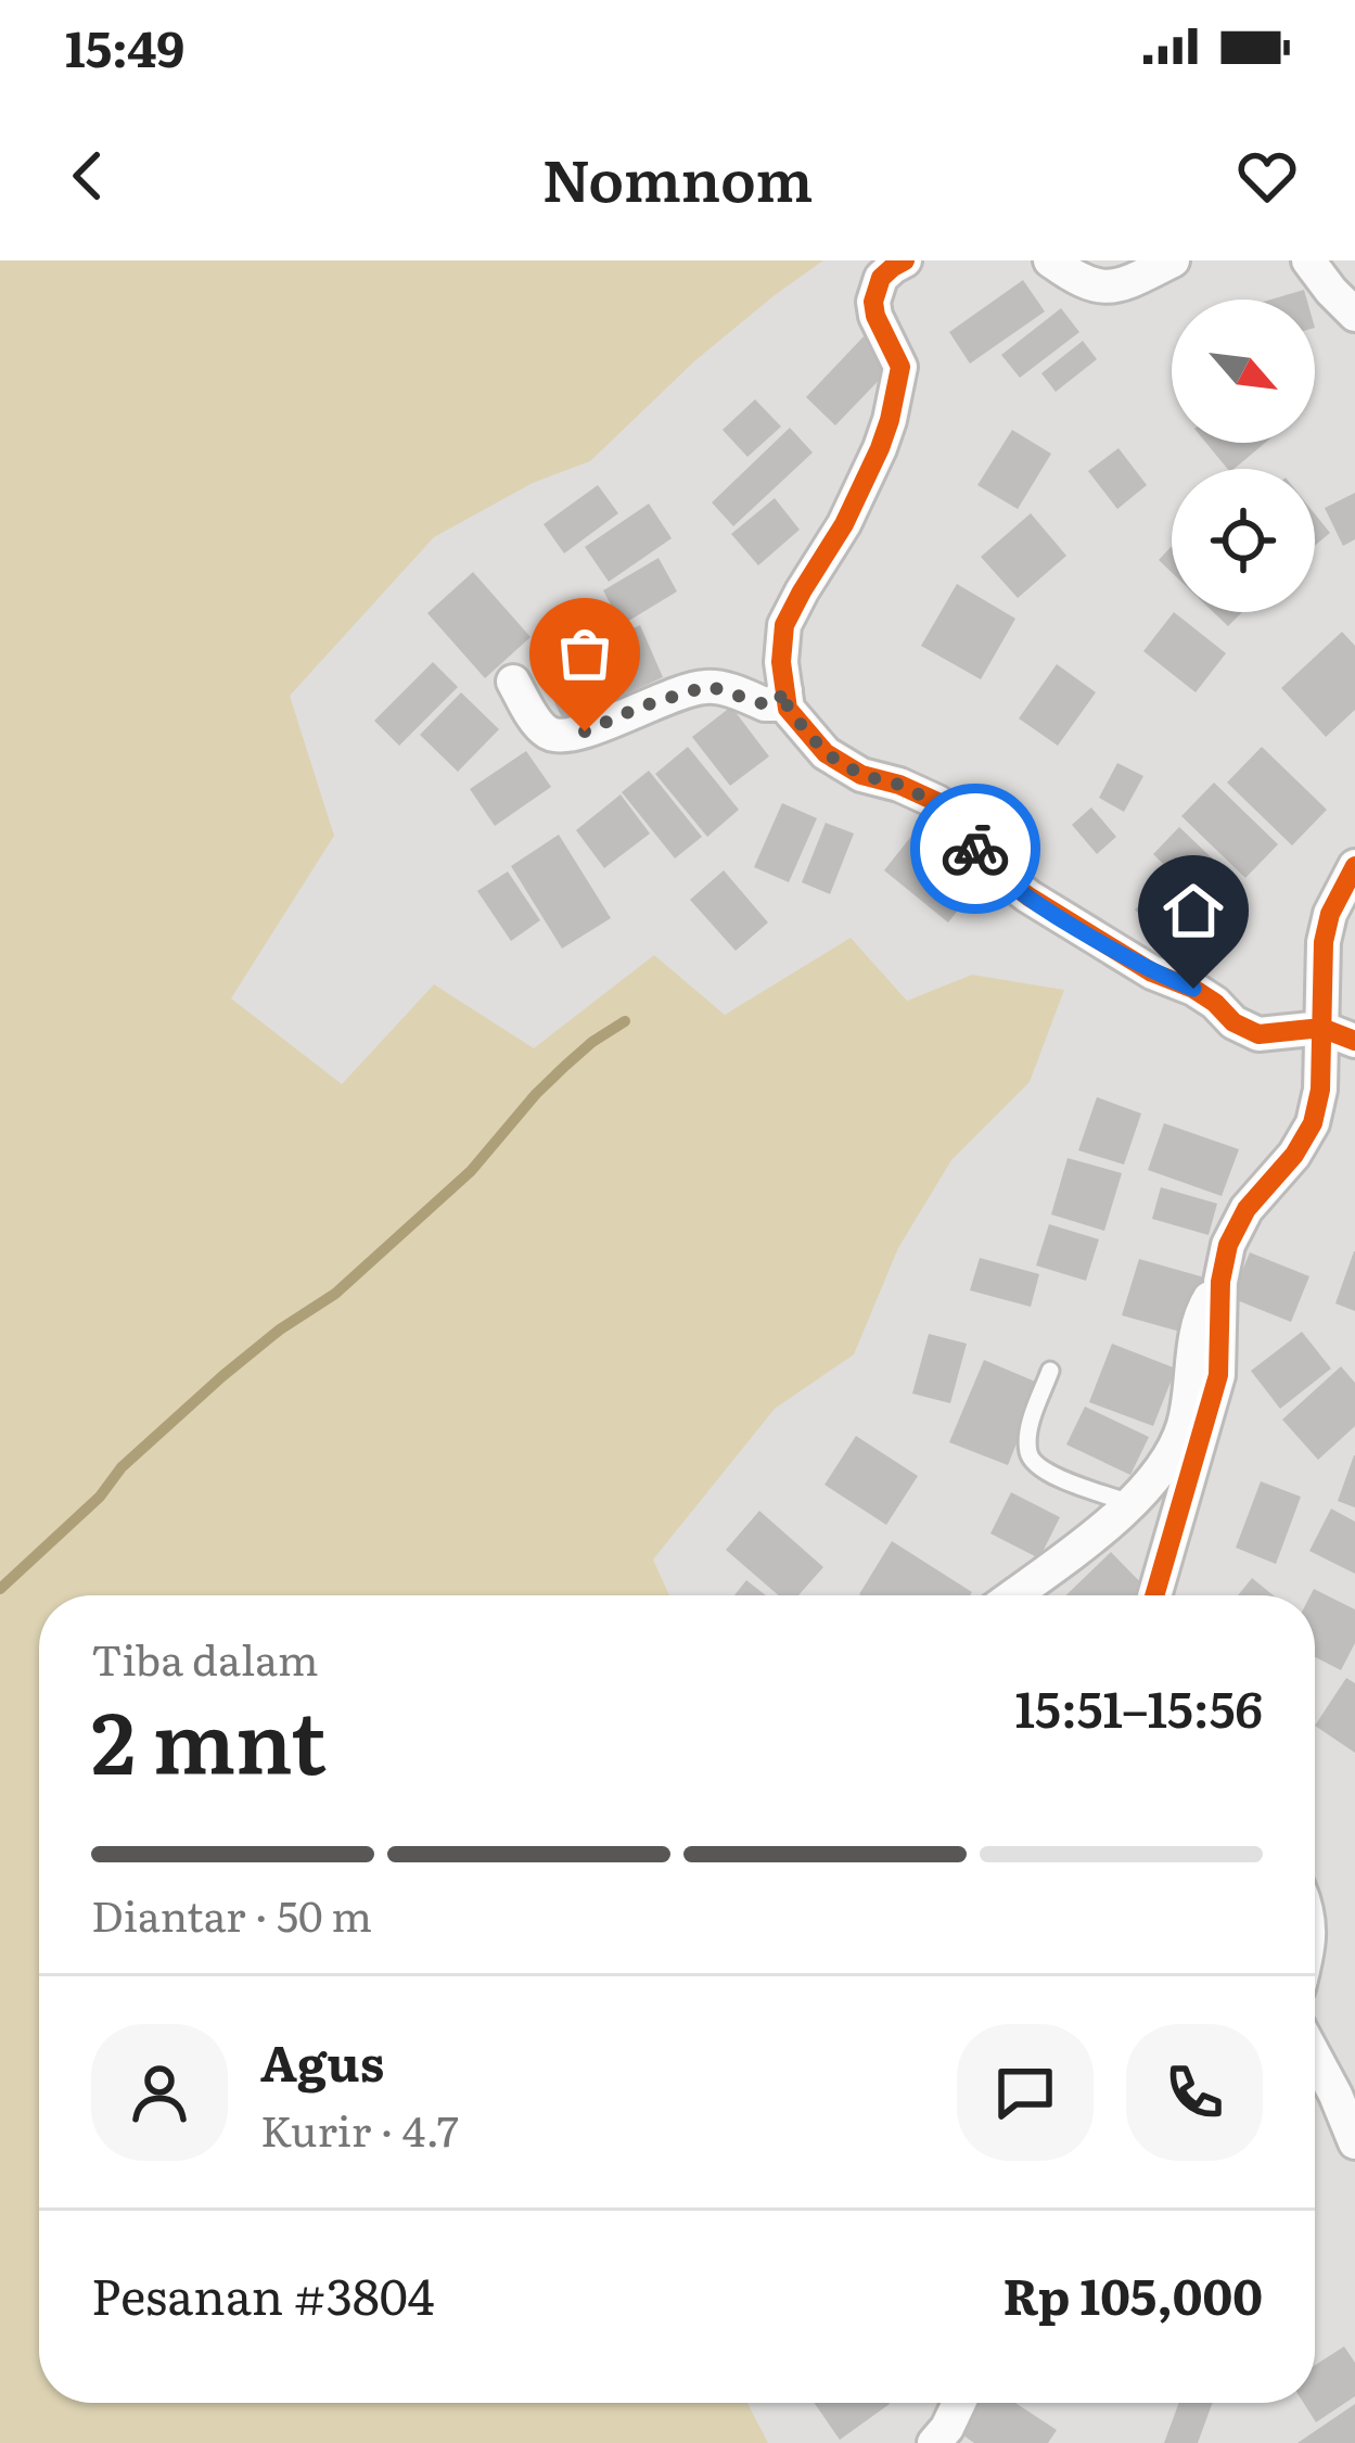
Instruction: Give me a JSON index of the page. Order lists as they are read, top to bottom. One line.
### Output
{"north":"bottom right","page":{"status":"15:49","header":"Nomnom","heading":["2 mnt","Tiba dalam","15:51–15:56"],"panel":["Agus","Kurir · 4.7","Pesanan #3804","Rp 105,000"],"bar":"Diantar · 50 m"}}
